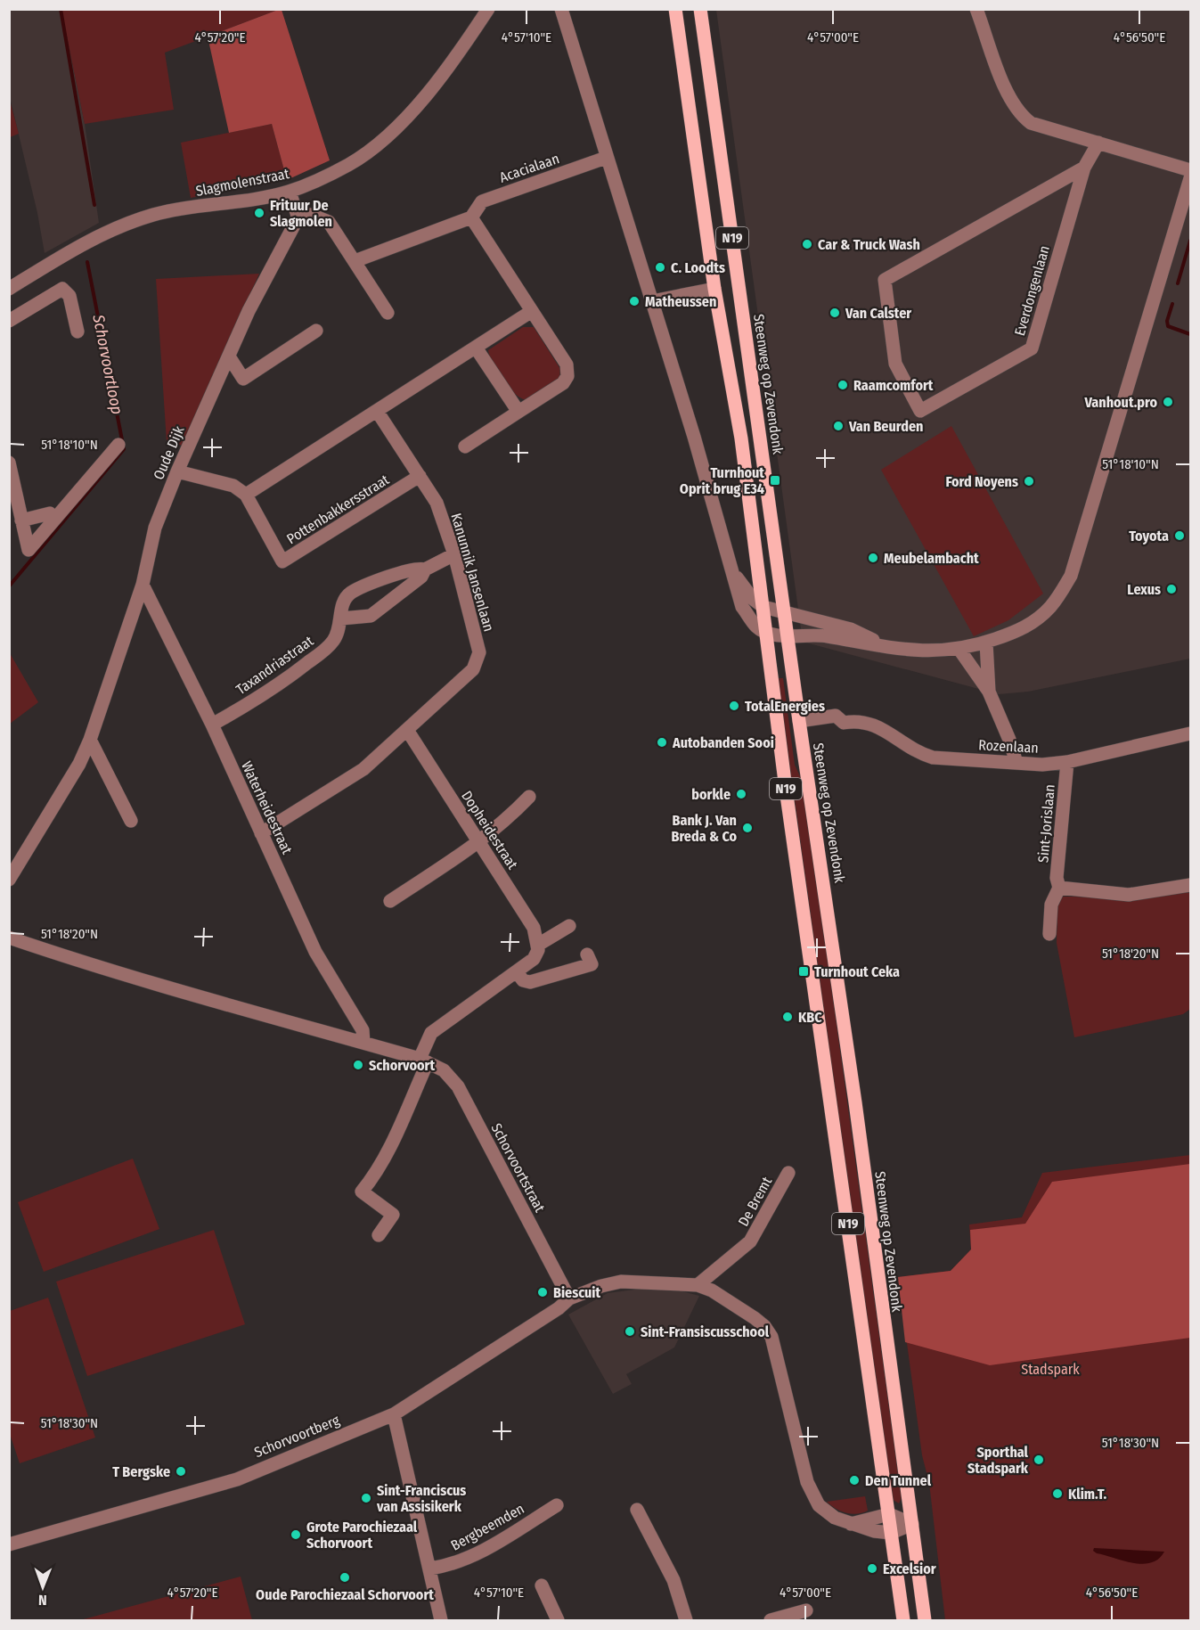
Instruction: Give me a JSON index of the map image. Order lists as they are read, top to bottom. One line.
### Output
{"streets":{"main road":["N19","Steenweg op Zevendonk"],"street":["Acacialaan","Slagmolenstraat","Everdongenlaan","Oude Dijk","Pottenbakkersstraat","Kanunnik Jansenlaan","Taxandriastraat","Rozenlaan","Waterheidestraat","Sint-Jorislaan","Dopheidestraat","Schorvoortstraat","De Bremt","Schorvoortberg","Bergbeemden"]},"crossings":[["Steenweg op Zevendonk","Rozenlaan"],["Oude Dijk","Waterheidestraat"],["Pottenbakkersstraat","Kanunnik Jansenlaan"],["Kanunnik Jansenlaan","Taxandriastraat"],["Kanunnik Jansenlaan","Dopheidestraat"],["Taxandriastraat","Waterheidestraat"],["Rozenlaan","Sint-Jorislaan"],["Waterheidestraat","Schorvoortstraat"],["Schorvoortstraat","Schorvoortberg"]],"water":["Schorvoortloop"],"parks":["Stadspark"],"places":{"other":["Frituur De Slagmolen","Car & Truck Wash","C. Loodts","Matheussen","Van Calster","Raamcomfort","Vanhout.pro","Van Beurden","Ford Noyens","Toyota","Meubelambacht","Lexus","TotalEnergies","Autobanden Sooi","borkle","Bank J. Van Breda & Co","KBC","Schorvoort","Biescuit","Sint-Fransiscusschool","Sporthal Stadspark","T Bergske","Den Tunnel","Klim.T.","Sint-Franciscus van Assisikerk","Grote Parochiezaal Schorvoort","Excelsior","Oude Parochiezaal Schorvoort"],"transit":["Turnhout Oprit brug E34","Turnhout Ceka"]},"north":"bottom","coordinates":["4°57'20\"E","4°57'10\"E","4°57'00\"E","4°56'50\"E","51°18'10\"N","51°18'20\"N","51°18'30\"N"]}
